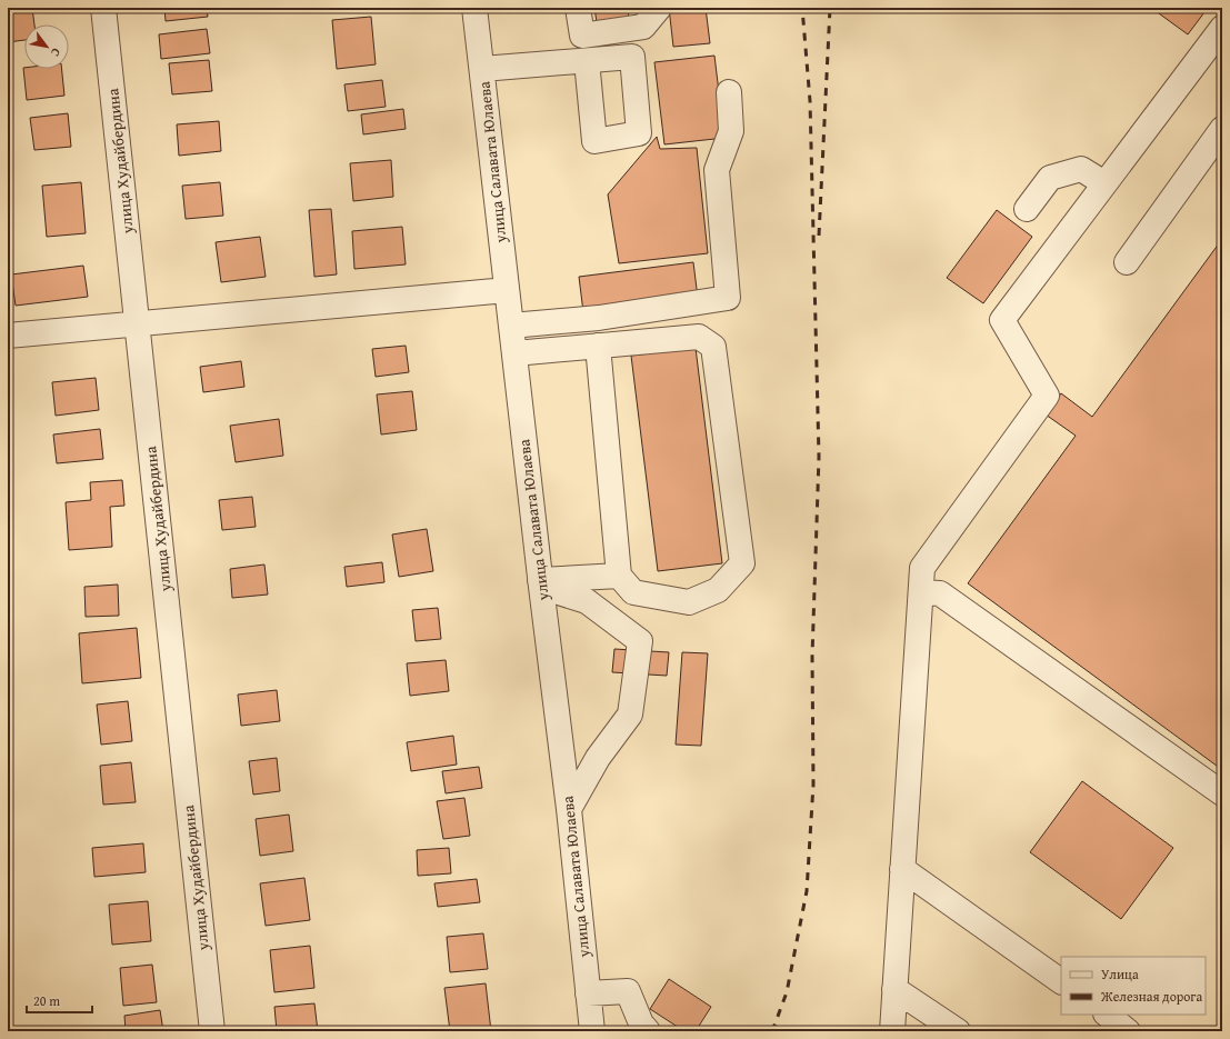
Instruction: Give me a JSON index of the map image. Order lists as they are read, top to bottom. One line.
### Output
{"streets":{"street":["улица Худайбердина","улица Салавата Юлаева"]},"legend":["Улица","Железная дорога"],"scale_bar":"20 m","north":"bottom right"}
